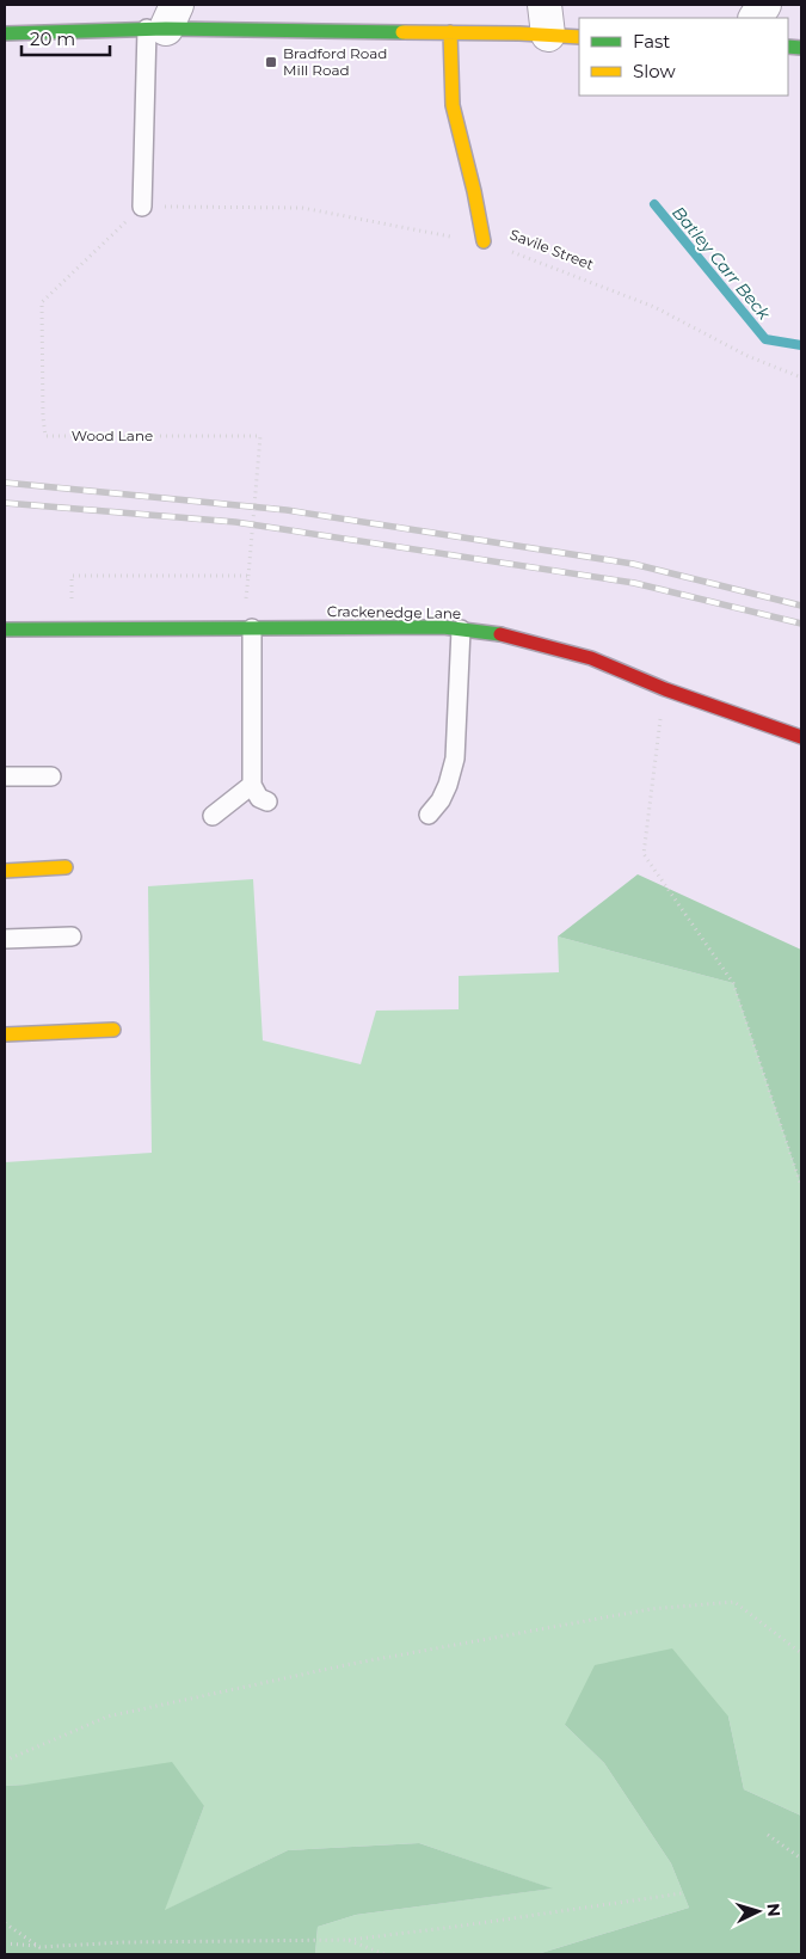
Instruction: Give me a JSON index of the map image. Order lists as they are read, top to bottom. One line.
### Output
{"streets":{"street":["Crackenedge Lane"],"path":["Savile Street","Wood Lane"]},"crossings":[["Savile Street","Wood Lane"],["Wood Lane","Crackenedge Lane"]],"water":["Batley Carr Beck"],"places":{"transit":["Bradford Road Mill Road"]},"legend":["Fast","Slow"],"scale_bar":"20 m","north":"right"}
